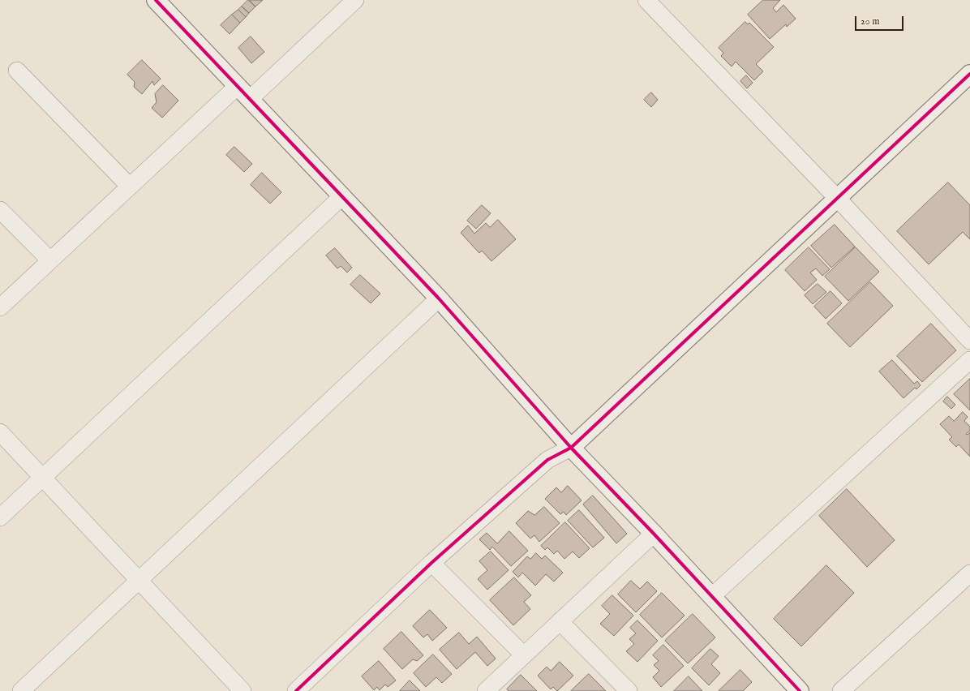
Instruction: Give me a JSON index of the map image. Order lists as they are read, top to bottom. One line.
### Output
{"scale_bar":"20 m"}
